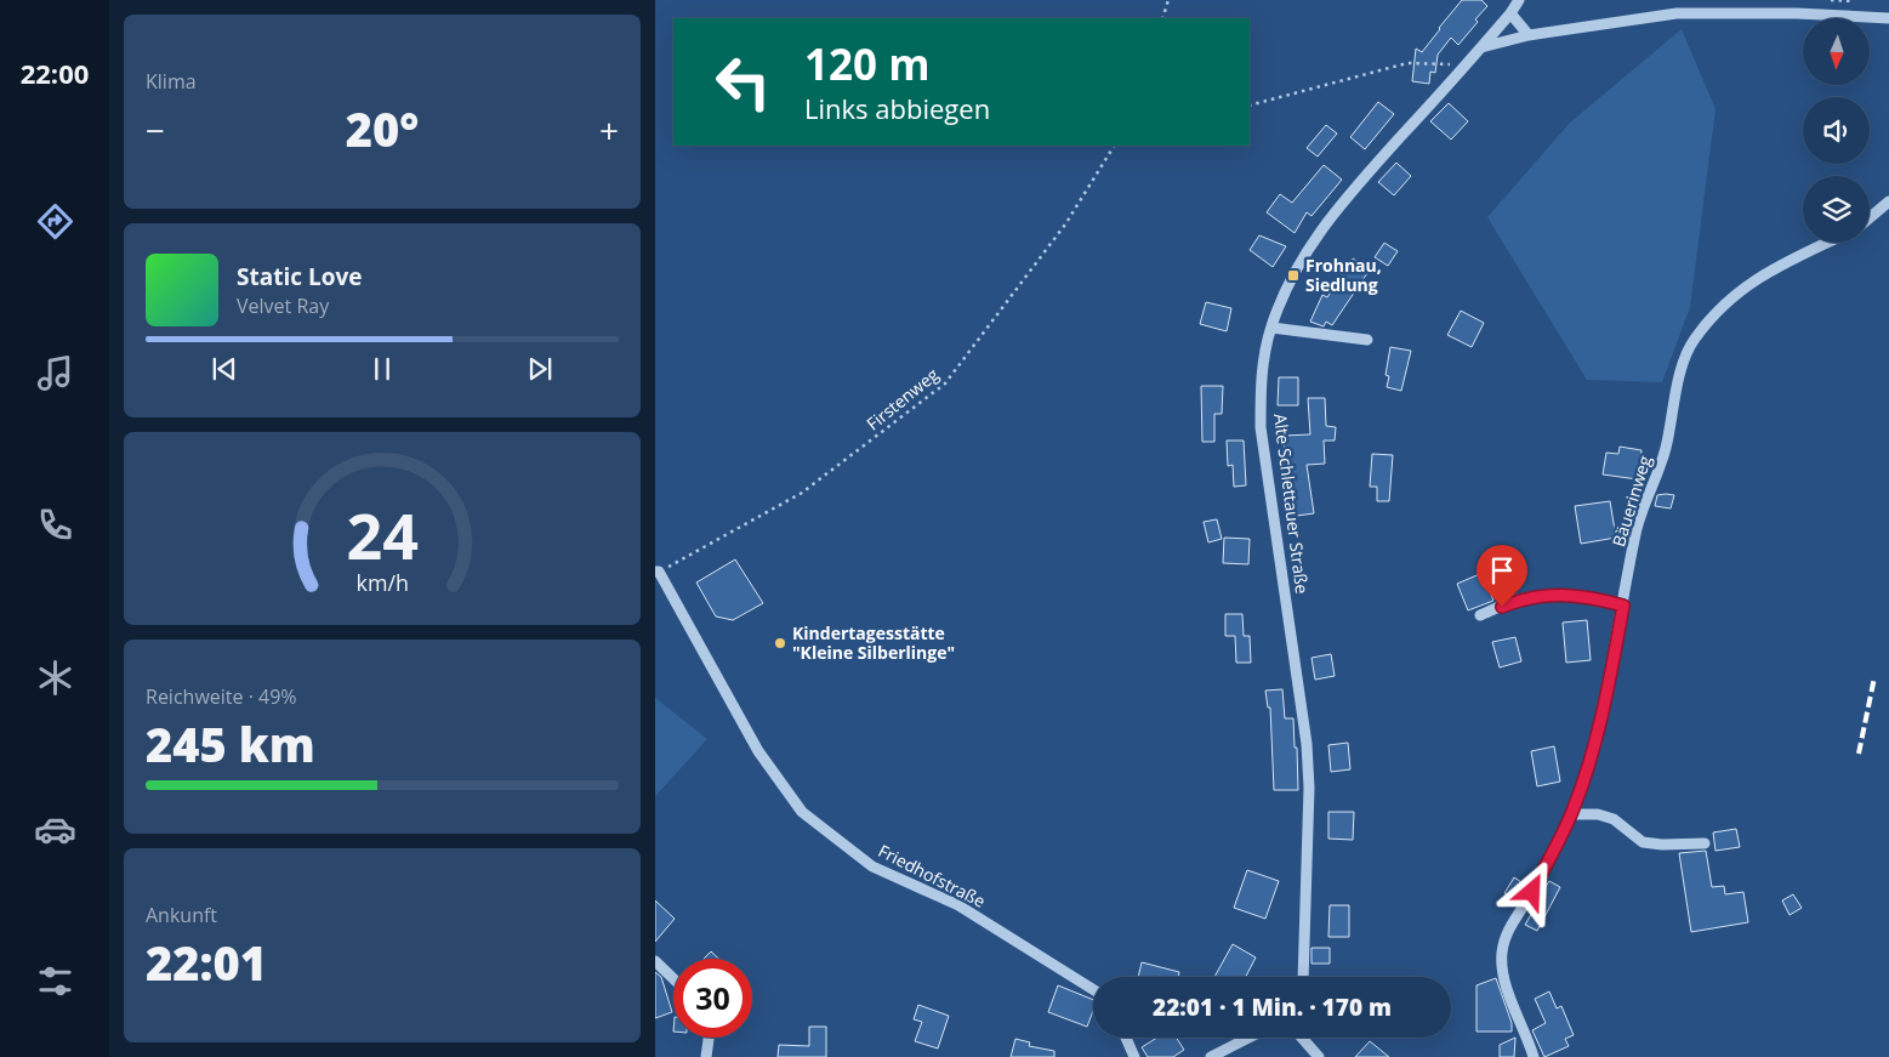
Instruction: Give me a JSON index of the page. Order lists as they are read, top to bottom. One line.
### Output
{"streets":{"street":["Bäuerinweg","Alte Schlettauer Straße","Friedhofstraße"],"path":["Firstenweg"]},"crossings":[["Firstenweg","Friedhofstraße"]],"places":{"transit":["Frohnau, Siedlung"],"other":["Kindertagesstätte \"Kleine Silberlinge\""]},"north":"bottom","page":{"tabs":"22:00","tile":["Klima",["Reichweite · 49%","245 km"],["Ankunft","22:01"]],"turn":["120 m","Links abbiegen"],"heat":["−","20°","+"],"song":["Static Love","Velvet Ray"],"limit":"30","trip":"22:01 · 1 Min. · 170 m","gauge":["24","km/h"]}}
